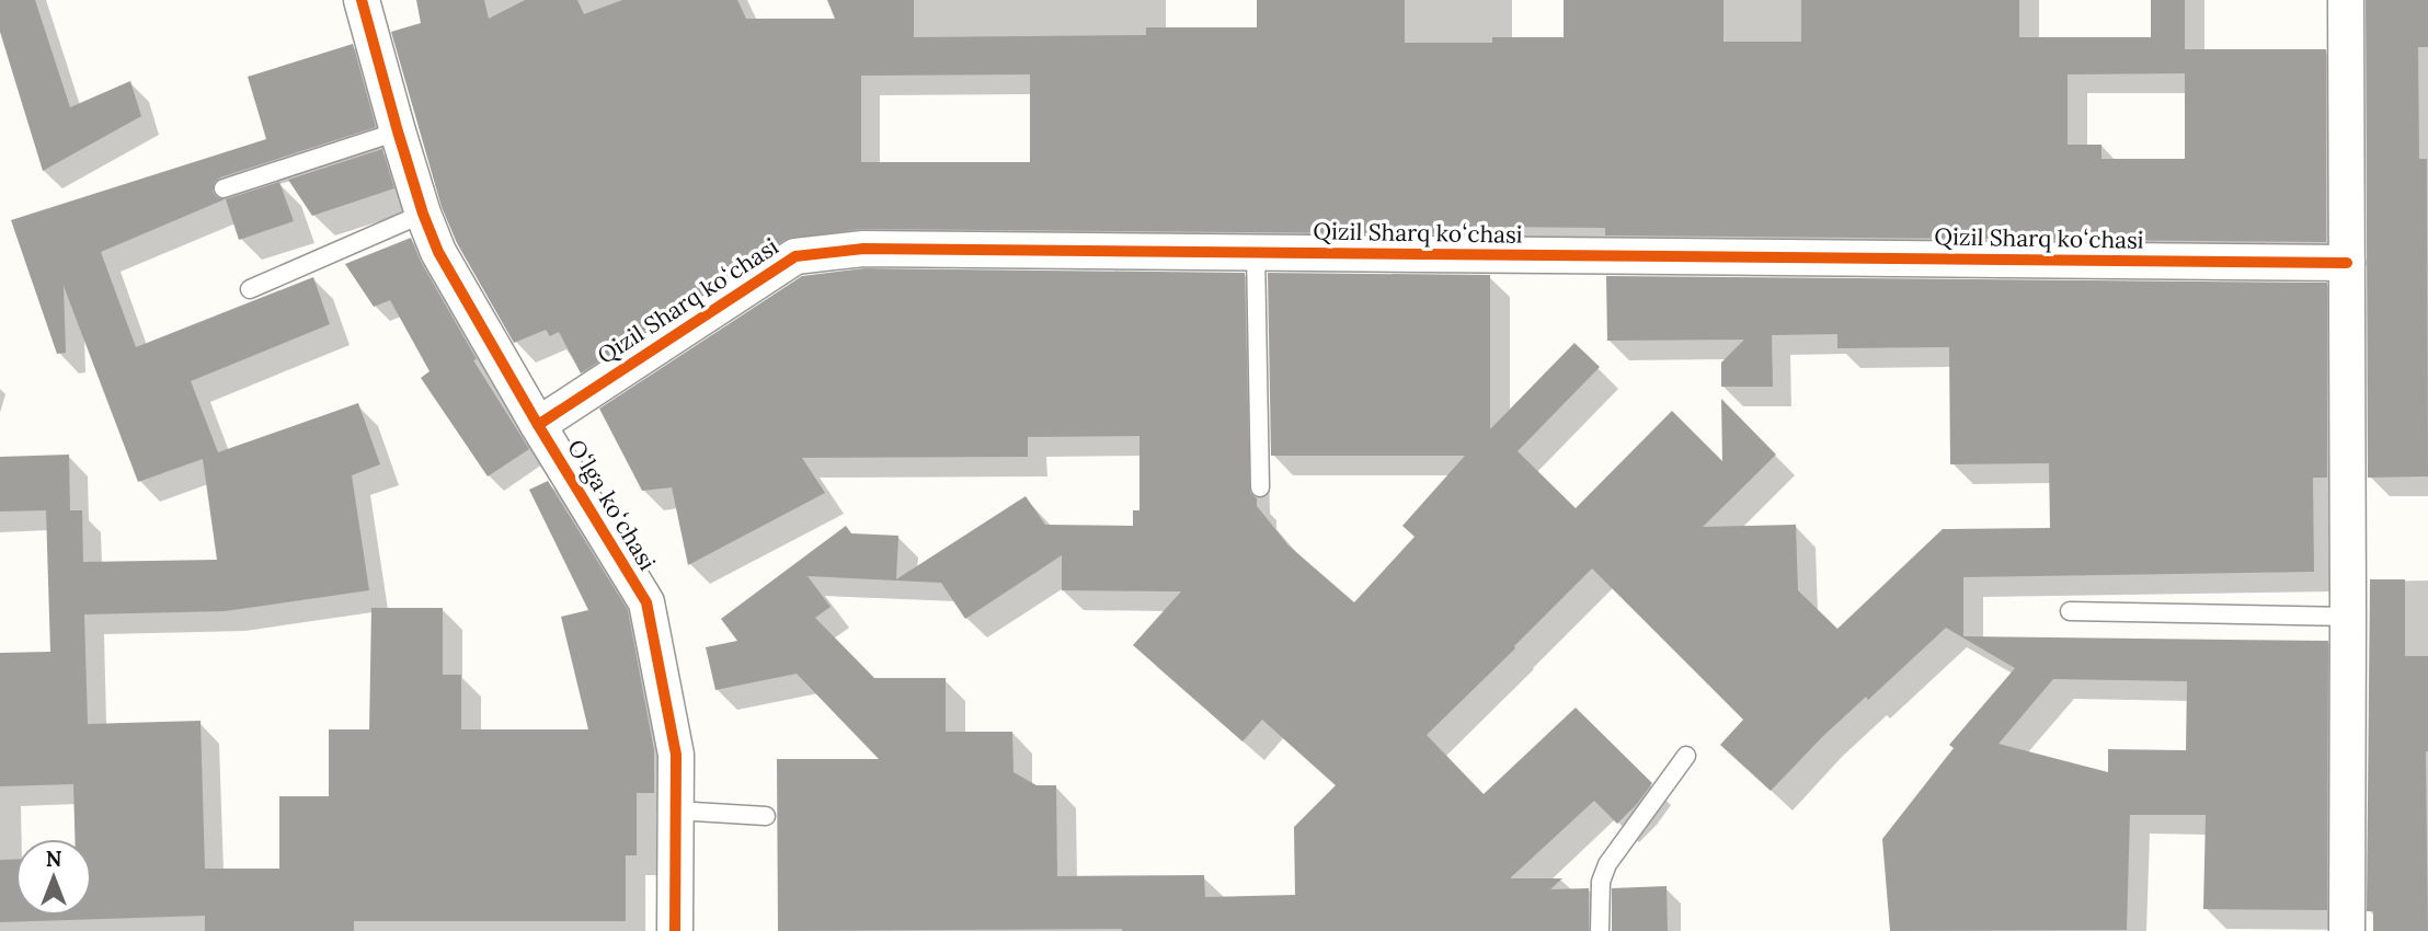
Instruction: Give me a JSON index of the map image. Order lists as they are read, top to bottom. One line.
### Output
{"streets":{"street":["Qizil Sharq koʻchasi","Oʻlga koʻchasi"]},"crossings":[["Qizil Sharq koʻchasi","Oʻlga koʻchasi"]],"north":"top"}
